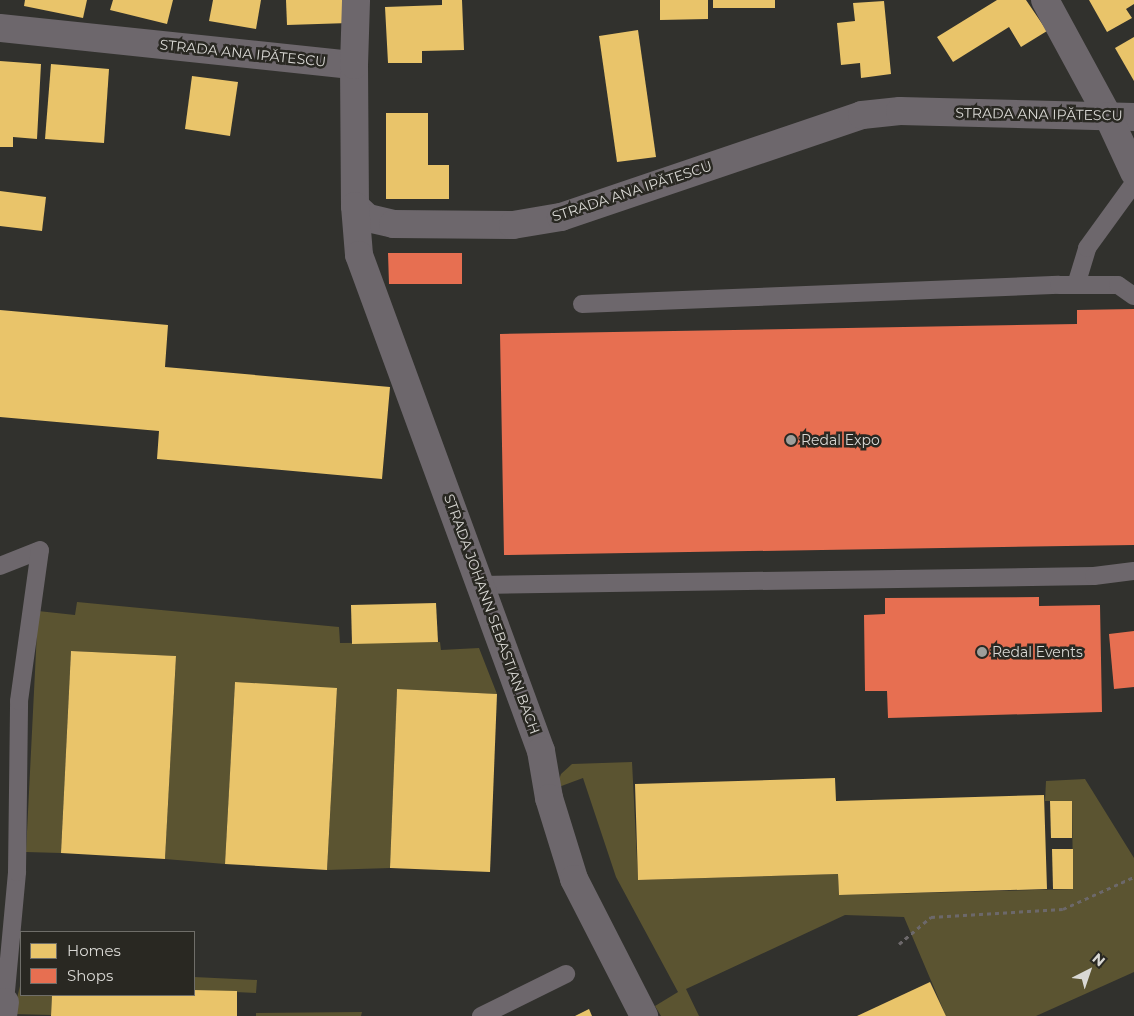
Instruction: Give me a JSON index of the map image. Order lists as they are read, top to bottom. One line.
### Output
{"streets":{"street":["STRADA ANA IPĂTESCU","STRADA JOHANN SEBASTIAN BACH"]},"crossings":[["STRADA ANA IPĂTESCU","STRADA JOHANN SEBASTIAN BACH"]],"places":["Redal Expo","Redal Events"],"legend":["Homes","Shops"],"north":"top right"}
